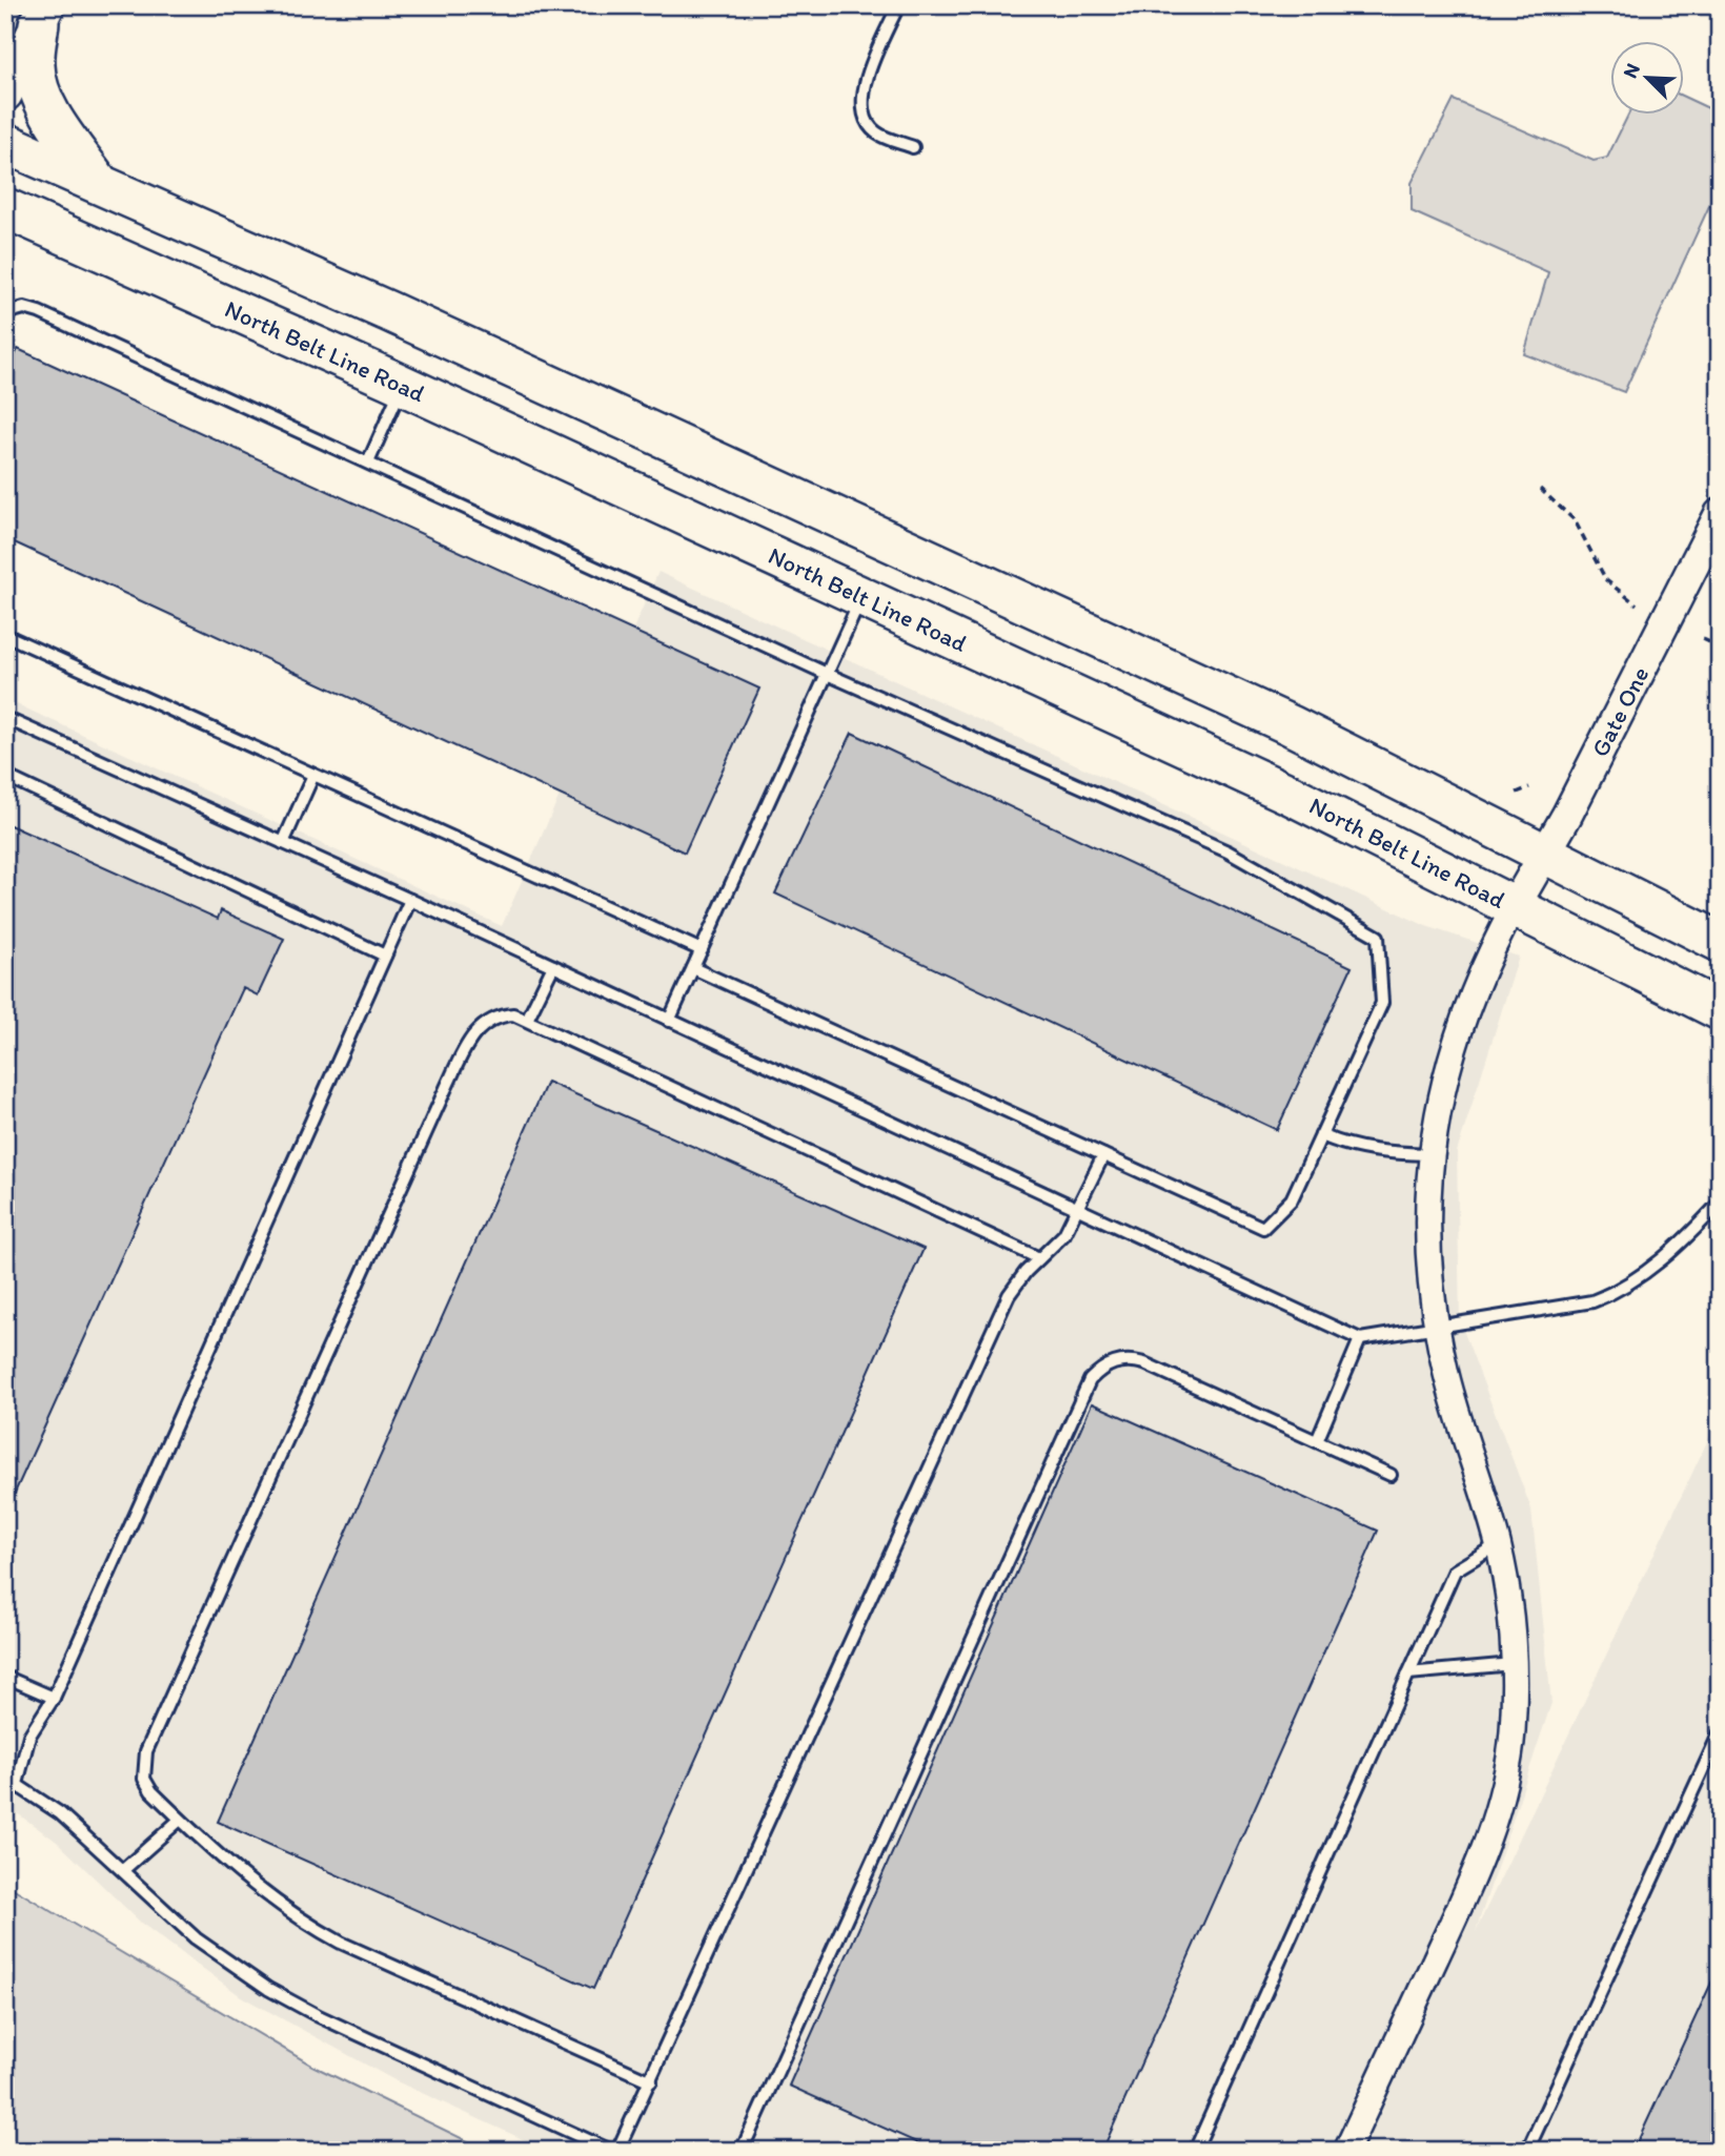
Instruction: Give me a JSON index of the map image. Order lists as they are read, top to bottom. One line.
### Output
{"streets":{"main road":["North Belt Line Road"],"street":["Gate One"]},"crossings":[["North Belt Line Road","Gate One"]],"north":"top left"}
